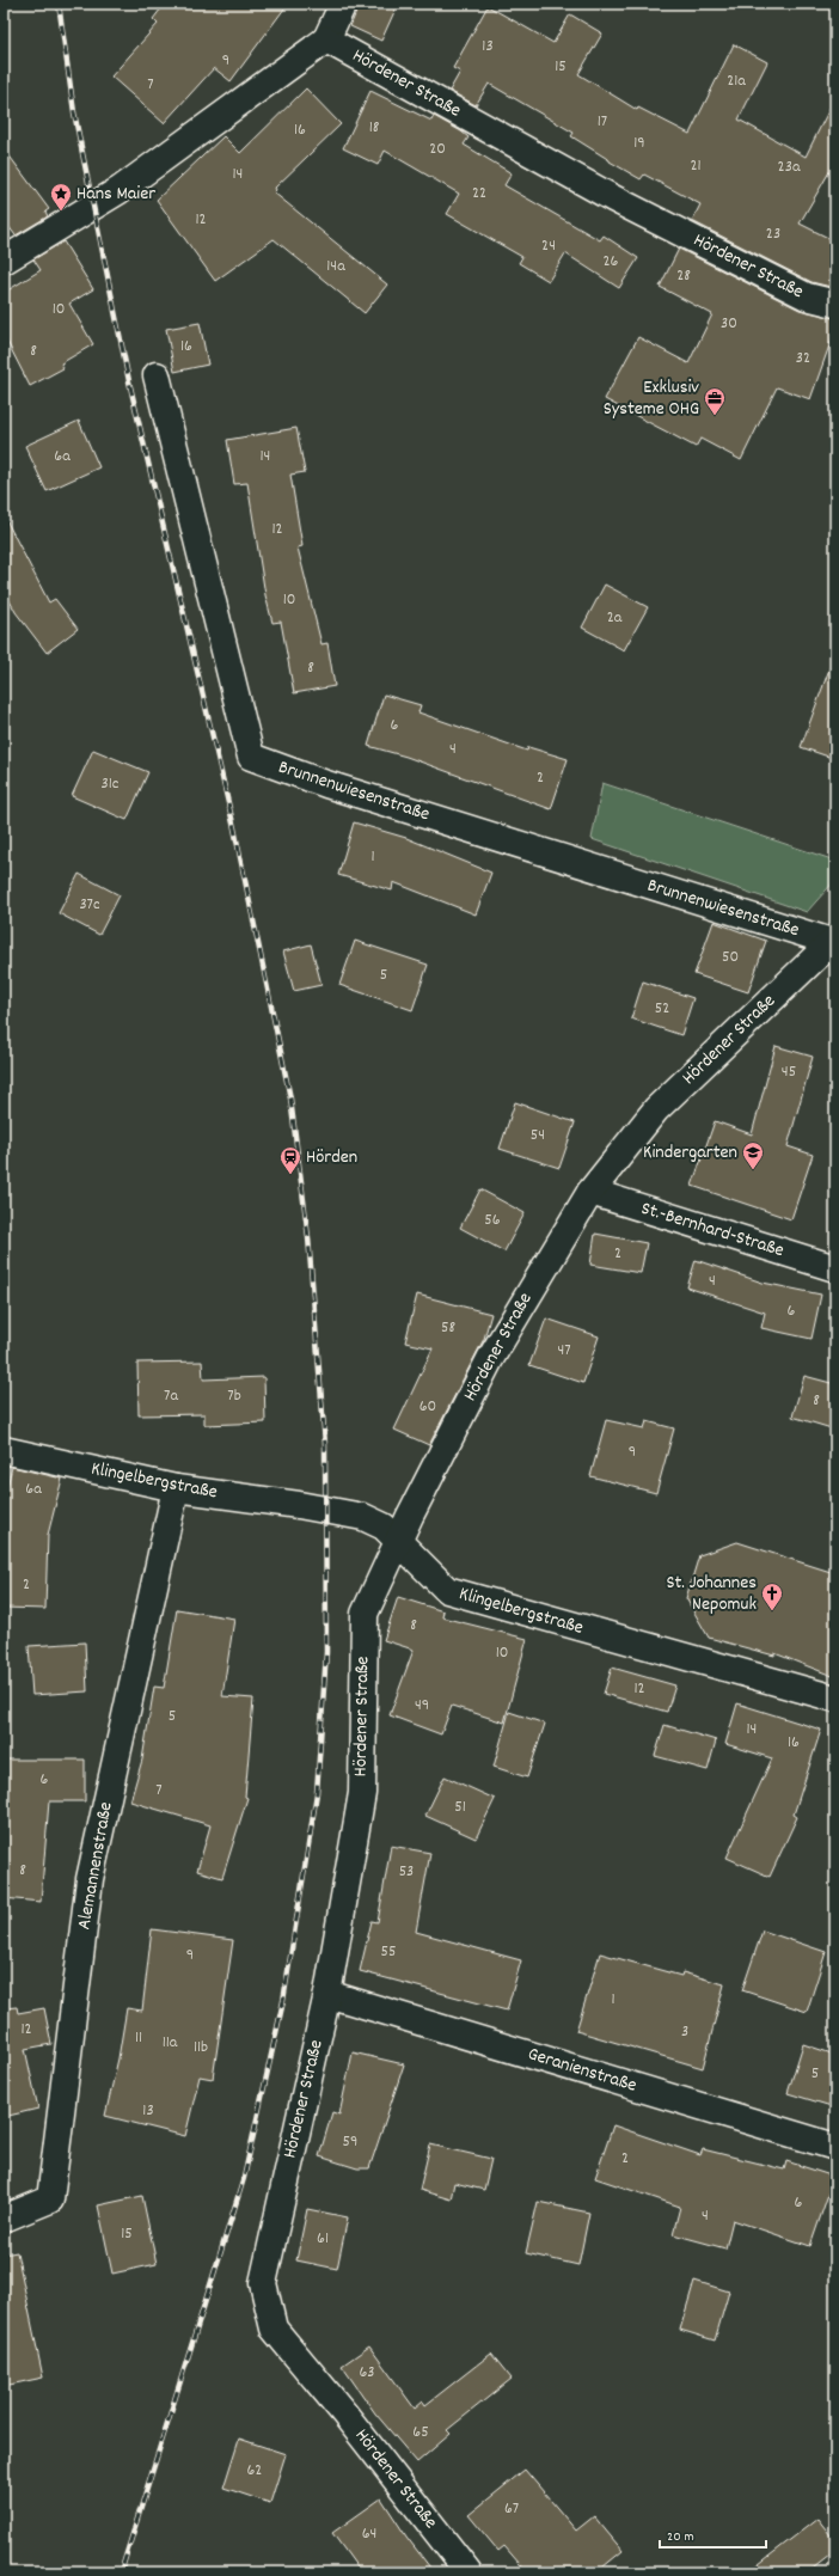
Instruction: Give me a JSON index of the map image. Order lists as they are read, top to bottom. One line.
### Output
{"streets":{"street":["Hördener Straße","Brunnenwiesenstraße","St.-Bernhard-Straße","Klingelbergstraße","Alemannenstraße","Geranienstraße"]},"crossings":[["Hördener Straße","Brunnenwiesenstraße"],["Hördener Straße","St.-Bernhard-Straße"],["Hördener Straße","Klingelbergstraße"],["Hördener Straße","Geranienstraße"],["Klingelbergstraße","Alemannenstraße"]],"places":{"place":["Hans Maier"],"office":["Exklusiv Systeme OHG"],"school or university":["Kindergarten"],"station":["Hörden"],"church":["St. Johannes Nepomuk"]},"house_numbers":["13","9","15","21a","7","17","18","16","19","20","21","23a","14","22","12","23","24","26","14a","28","10","30","16","8","32","6a","14","12","10","2a","8","6","4","2","31c","1","37c","50","5","52","45","54","56","2","4","6","58","47","7a","7b","8","60","9","6a","2","8","10","12","49","5","14","16","6","7","51","8","53","55","9","1","12","3","11","11a","11b","5","13","59","2","6","4","15","61","63","65","62","67","64"],"scale_bar":"20 m"}
